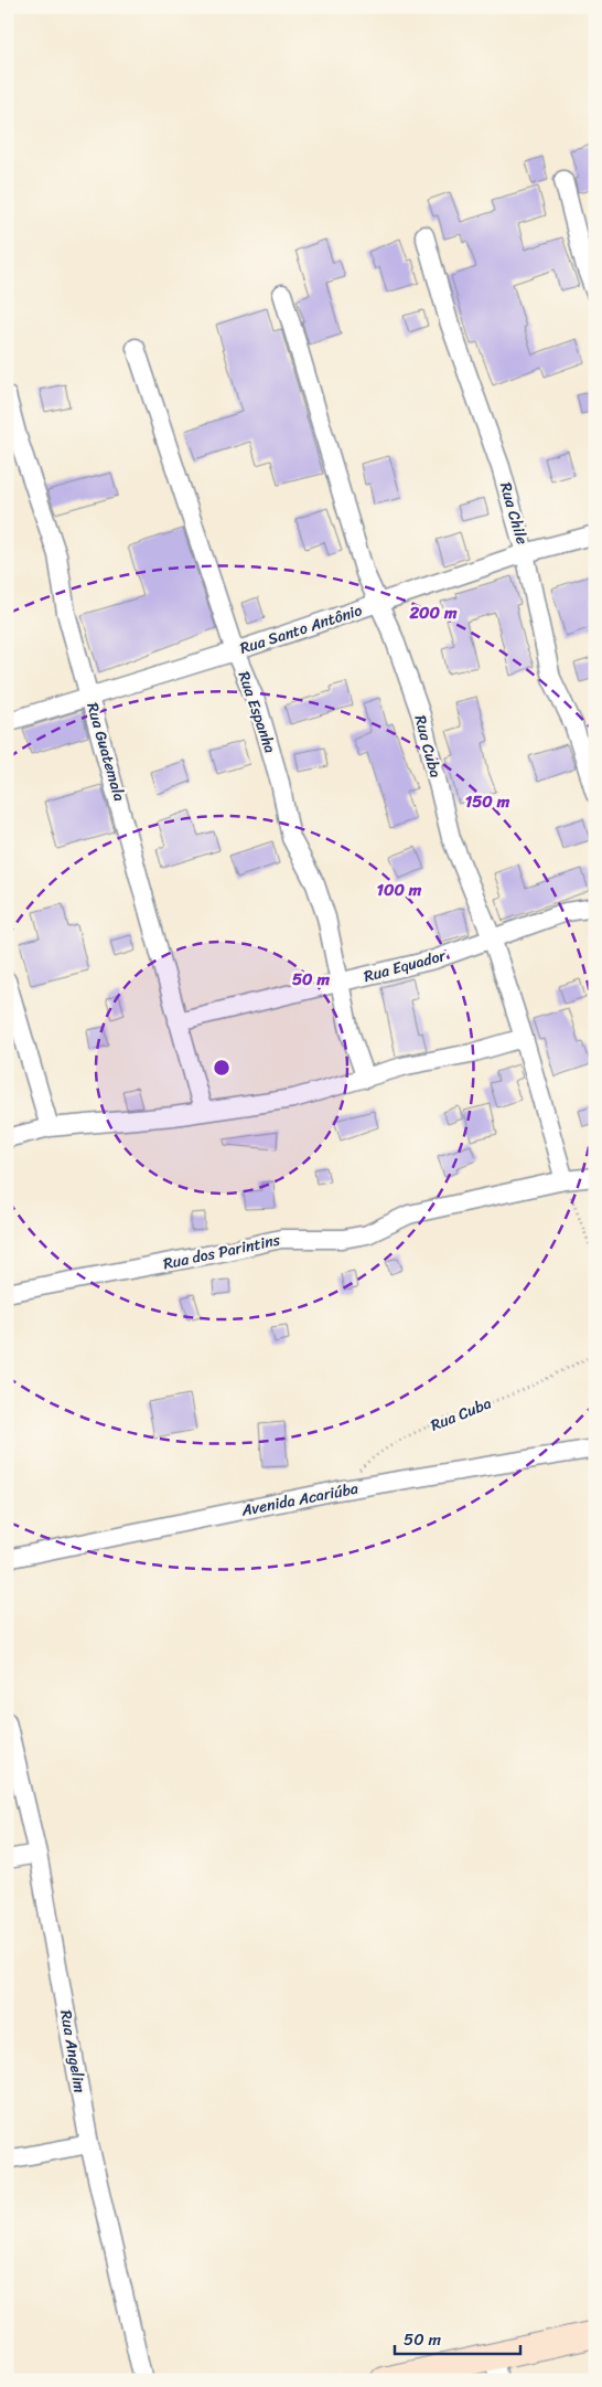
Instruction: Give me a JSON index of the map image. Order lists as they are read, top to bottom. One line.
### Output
{"streets":{"street":["Rua Chile","Rua Santo Antônio","Rua Espanha","Rua Cuba","Rua Guatemala","Rua Equador","Rua dos Parintins","Avenida Acariúba","Rua Angelim"]},"crossings":[["Rua Chile","Rua Santo Antônio"],["Rua Santo Antônio","Rua Espanha"],["Rua Santo Antônio","Rua Cuba"],["Rua Santo Antônio","Rua Guatemala"],["Rua Espanha","Rua Equador"],["Rua Cuba","Rua Equador"],["Rua Cuba","Rua dos Parintins"],["Rua Cuba","Avenida Acariúba"],["Rua Guatemala","Rua Equador"]],"scale_bar":"50 m","rings":["200 m","150 m","100 m","50 m"]}
